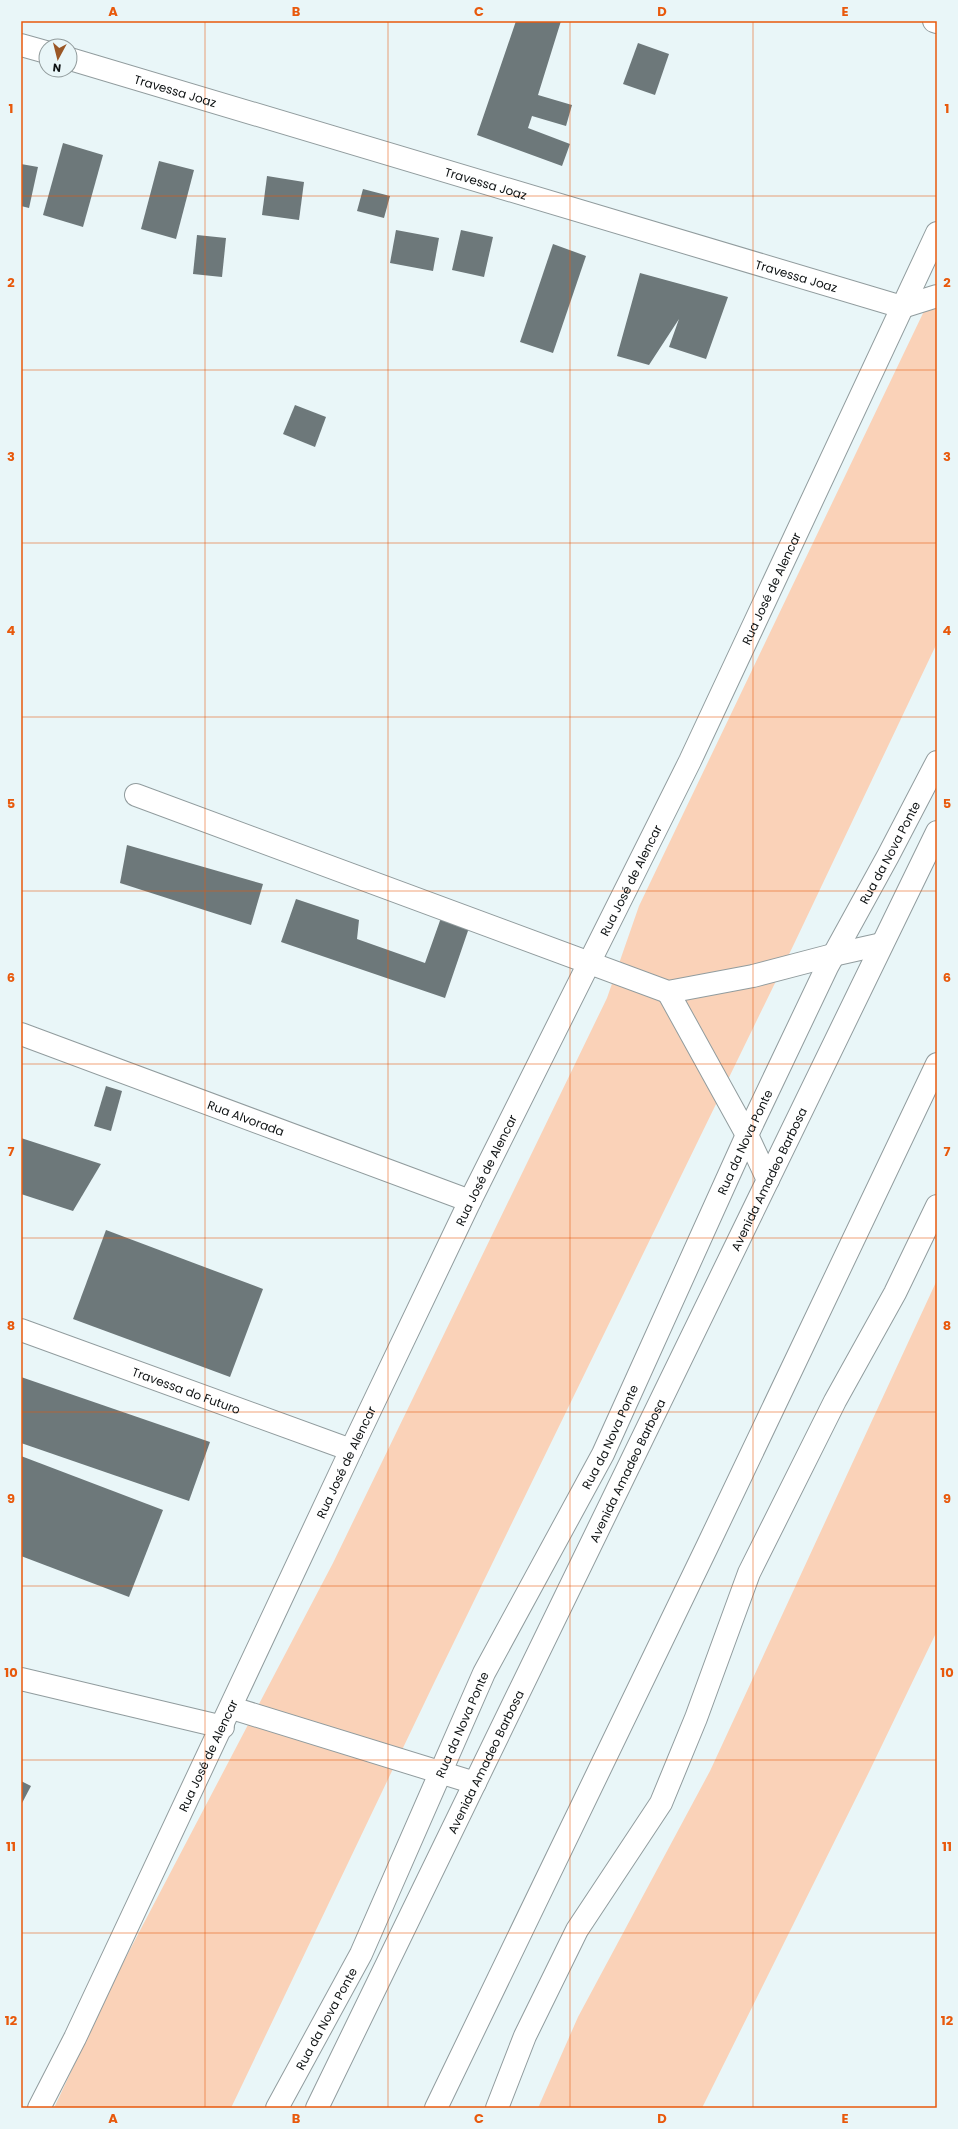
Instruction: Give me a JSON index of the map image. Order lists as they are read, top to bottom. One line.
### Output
{"streets":{"street":["Travessa Joaz","Rua José de Alencar","Rua da Nova Ponte","Rua Alvorada","Avenida Amadeo Barbosa","Travessa do Futuro"]},"crossings":[["Travessa Joaz","Rua José de Alencar"],["Rua José de Alencar","Rua Alvorada"],["Rua José de Alencar","Travessa do Futuro"]],"north":"bottom","grid":{"columns":["A","B","C","D","E"],"rows":["1","2","3","4","5","6","7","8","9","10","11","12"]}}
